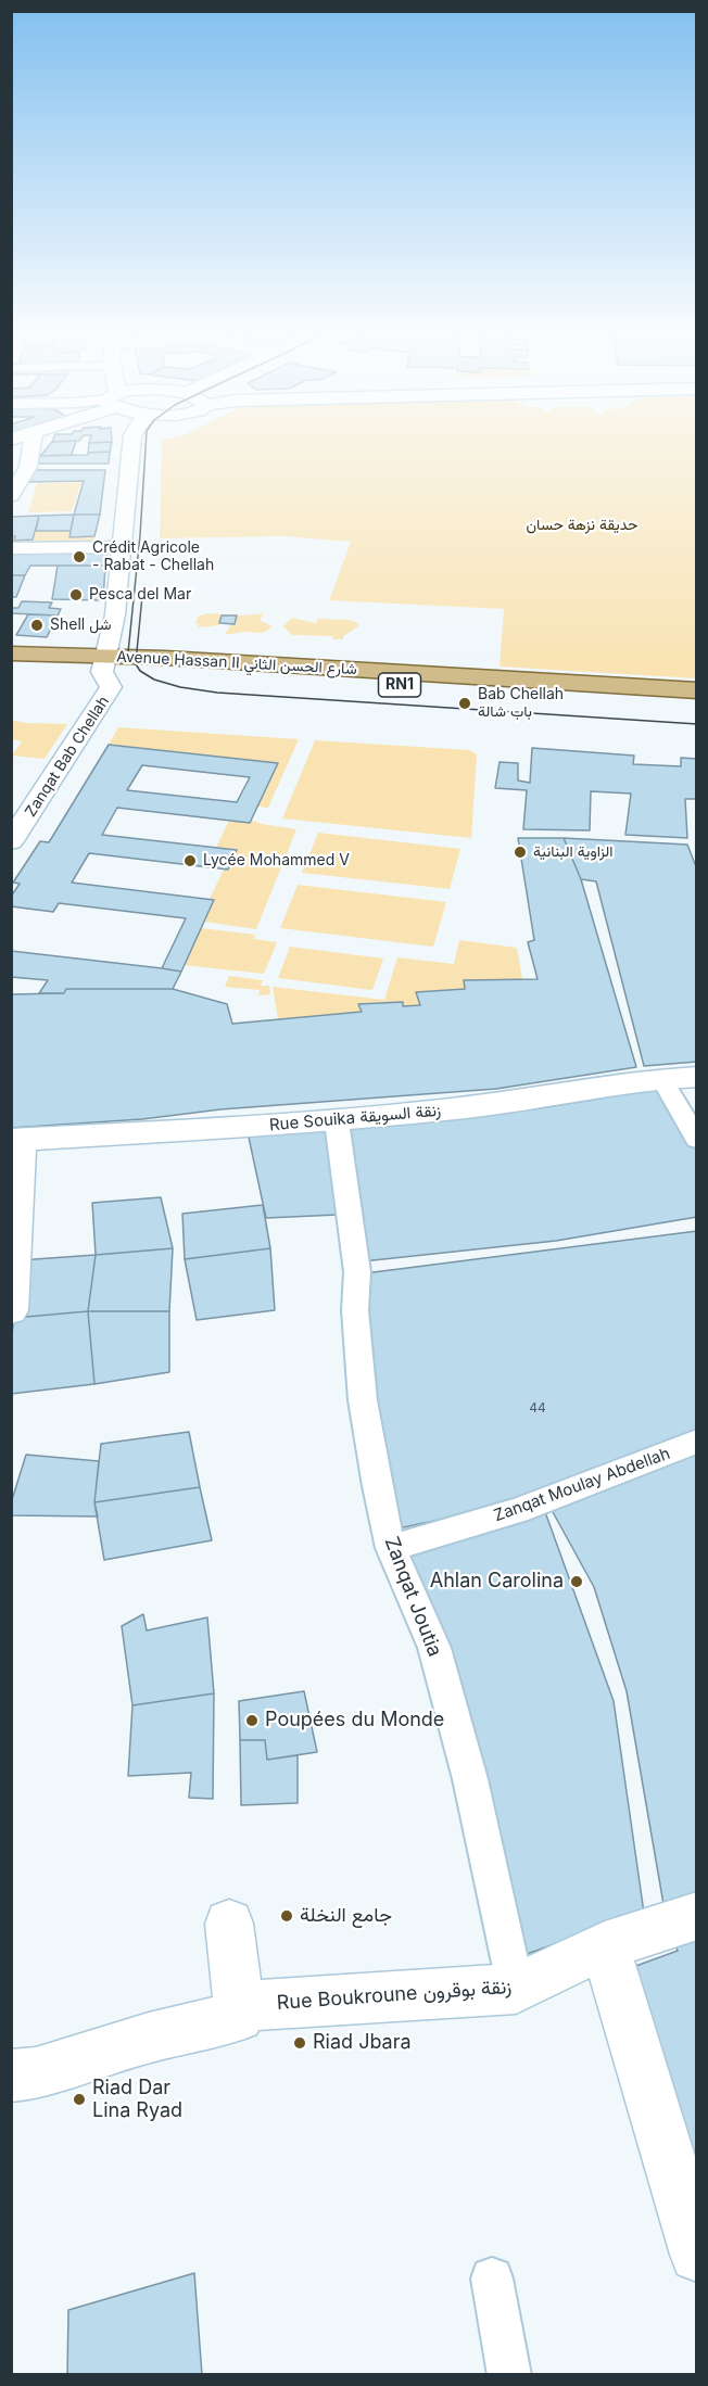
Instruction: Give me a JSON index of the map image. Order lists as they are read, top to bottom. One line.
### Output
{"streets":{"main road":["Avenue Hassan II شارع الحسن الثاني","RN1"],"street":["Zanqat Bab Chellah","Rue Souika زنقة السويقة","Zanqat Moulay Abdellah","Zanqat Joutia","Rue Boukroune زنقة بوقرون"]},"crossings":[["Avenue Hassan II شارع الحسن الثاني","Zanqat Bab Chellah"],["Rue Souika زنقة السويقة","Zanqat Joutia"],["Zanqat Moulay Abdellah","Zanqat Joutia"],["Zanqat Joutia","Rue Boukroune زنقة بوقرون"]],"parks":["حديقة نزهة حسان"],"places":["Crédit Agricole - Rabat - Chellah","Pesca del Mar","Shell شل","Bab Chellah باب شالة","الزاوية البنانية","Lycée Mohammed V","Ahlan Carolina","Poupées du Monde","جامع النخلة","Riad Jbara","Riad Dar Lina Ryad"],"house_numbers":["44"]}
